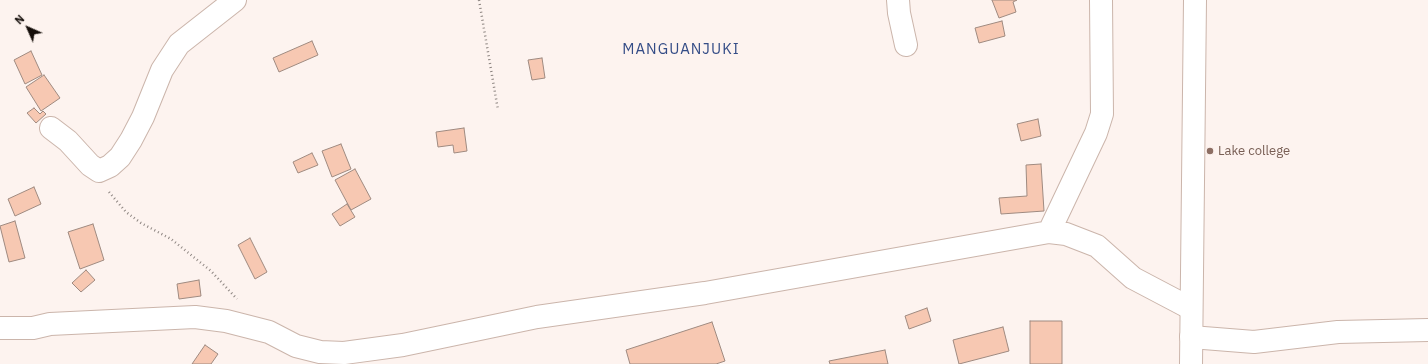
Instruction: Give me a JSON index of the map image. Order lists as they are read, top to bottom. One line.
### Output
{"districts":["MANGUANJUKI"],"places":["Lake college"],"north":"top left"}
